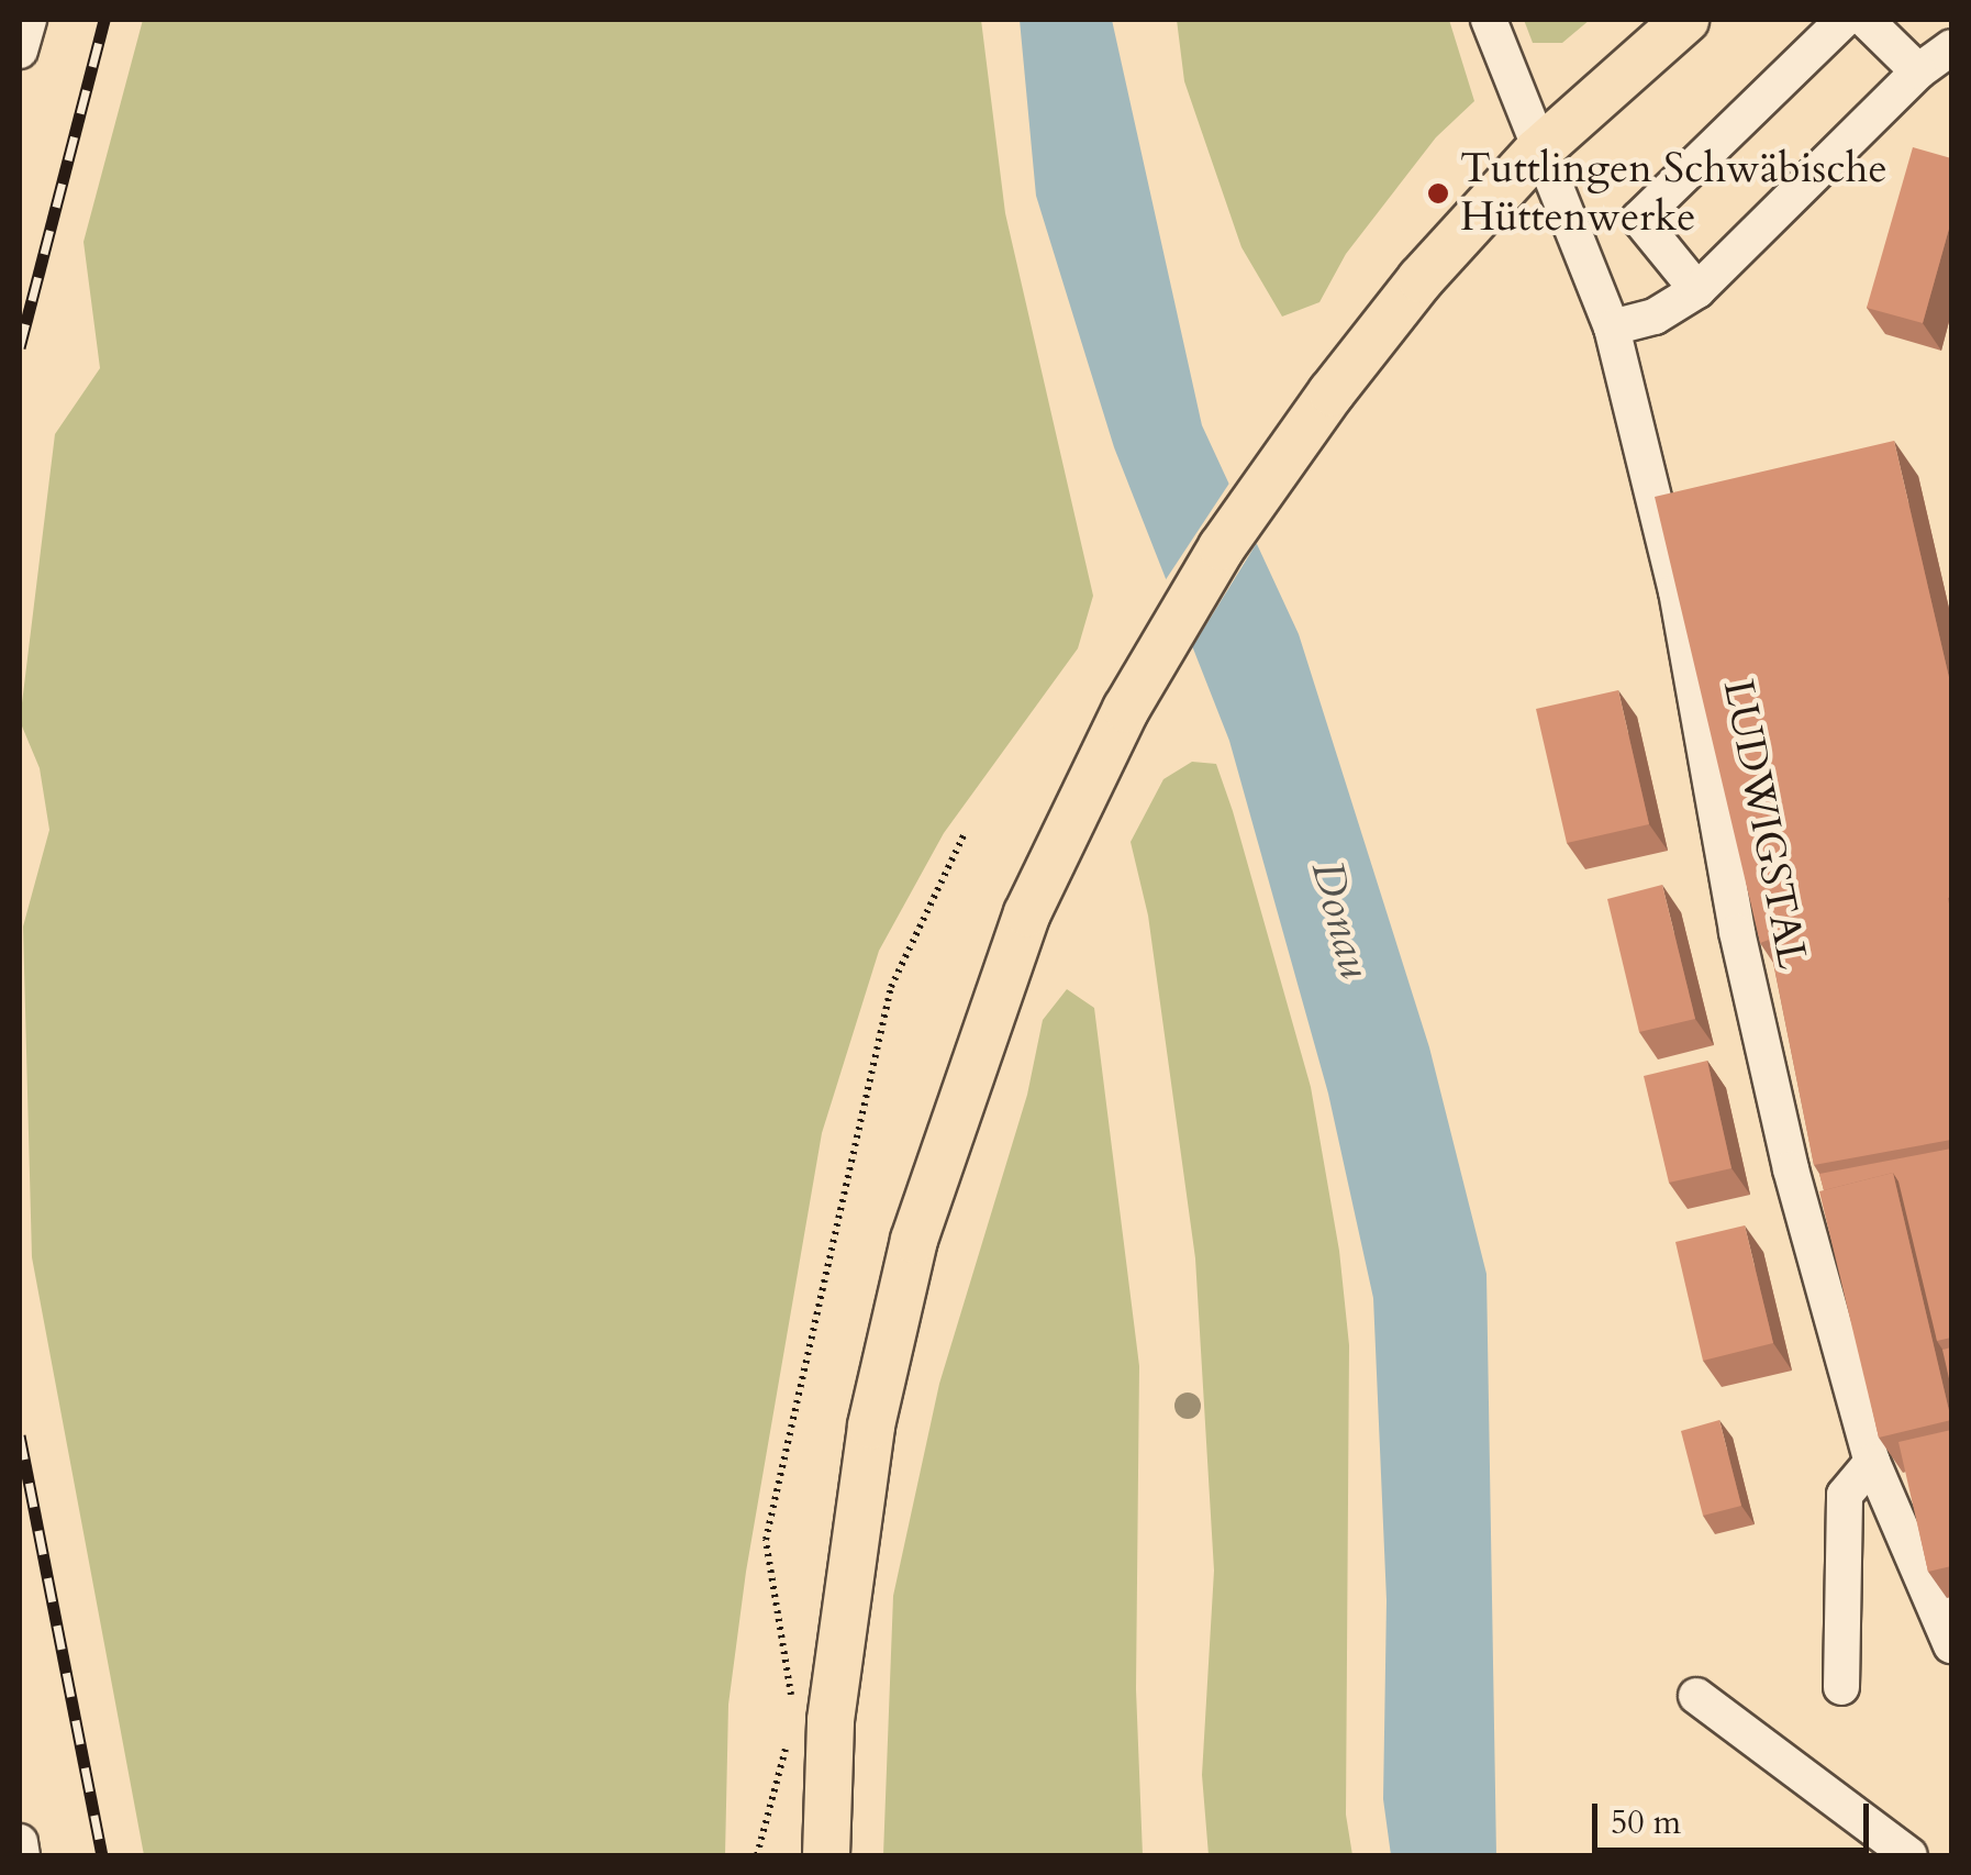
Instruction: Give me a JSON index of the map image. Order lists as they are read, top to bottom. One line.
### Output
{"streets":{"street":["LUDWIGSTAL"]},"water":["Donau"],"places":["Tuttlingen Schwäbische Hüttenwerke"],"scale_bar":"50 m"}
